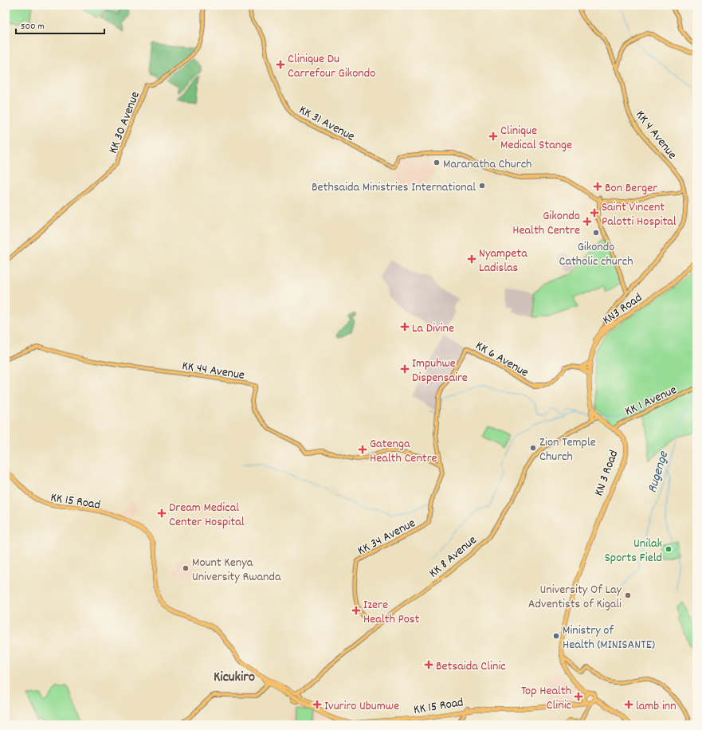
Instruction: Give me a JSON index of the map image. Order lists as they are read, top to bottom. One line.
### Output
{"streets":{"highway":["KN3 Road","KN 3 Road","KK 15 Road"],"main road":["KK 30 Avenue","KK 31 Avenue","KK 4 Avenue","KK 6 Avenue","KK 44 Avenue","KK 1 Avenue","KK 34 Avenue","KK 8 Avenue"]},"crossings":[["KK 4 Avenue","KN3 Road"],["KK 4 Avenue","KN 3 Road"],["KN3 Road","KN 3 Road"],["KK 6 Avenue","KK 34 Avenue"],["KK 44 Avenue","KK 34 Avenue"],["KK 1 Avenue","KN 3 Road"],["KN 3 Road","KK 8 Avenue"],["KK 34 Avenue","KK 8 Avenue"]],"districts":["Kicukiro"],"water":["Rugenge"],"places":{"health":["Clinique Du Carrefour Gikondo","Clinique Medical Stange","Bon Berger","Saint Vincent Palotti Hospital","Gikondo Health Centre","Nyampeta Ladislas","La Divine","Impuhwe Dispensaire","Gatenga Health Centre","Dream Medical Center Hospital","Izere Health Post","Betsaida Clinic","Top Health Clinic","Ivuriro Ubumwe","lamb inn"],"other":["Maranatha Church","Bethsaida Ministries International","Gikondo Catholic church","Zion Temple Church","Unilak Sports Field","Mount Kenya University Rwanda","University Of Lay Adventists of Kigali","Ministry of Health (MINISANTE)"]},"scale_bar":"500 m"}
